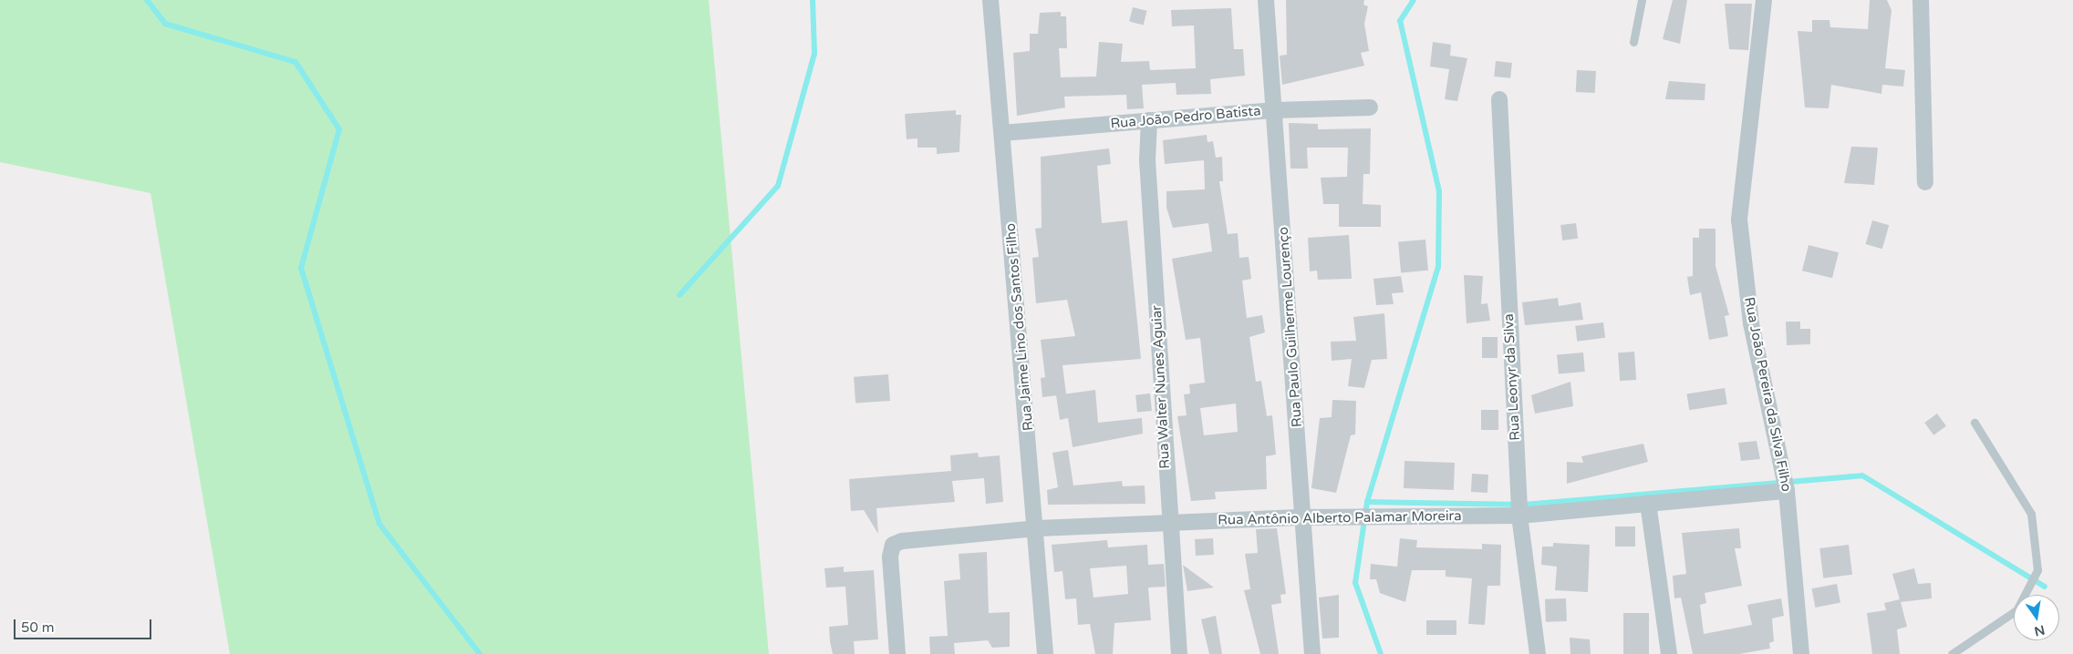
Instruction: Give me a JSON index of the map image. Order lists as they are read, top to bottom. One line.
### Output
{"streets":{"street":["Rua João Pedro Batista","Rua Jaime Lino dos Santos Filho","Rua Paulo Guilherme Lourenço","Rua Leonyr da Silva","Rua Walter Nunes Aguiar","Rua João Pereira da Silva Filho","Rua Antônio Alberto Palamar Moreira"]},"crossings":[["Rua João Pedro Batista","Rua Jaime Lino dos Santos Filho"],["Rua João Pedro Batista","Rua Paulo Guilherme Lourenço"],["Rua João Pedro Batista","Rua Walter Nunes Aguiar"],["Rua Jaime Lino dos Santos Filho","Rua Antônio Alberto Palamar Moreira"],["Rua Paulo Guilherme Lourenço","Rua Antônio Alberto Palamar Moreira"],["Rua Leonyr da Silva","Rua Antônio Alberto Palamar Moreira"],["Rua Walter Nunes Aguiar","Rua Antônio Alberto Palamar Moreira"],["Rua João Pereira da Silva Filho","Rua Antônio Alberto Palamar Moreira"]],"scale_bar":"50 m","north":"bottom"}
